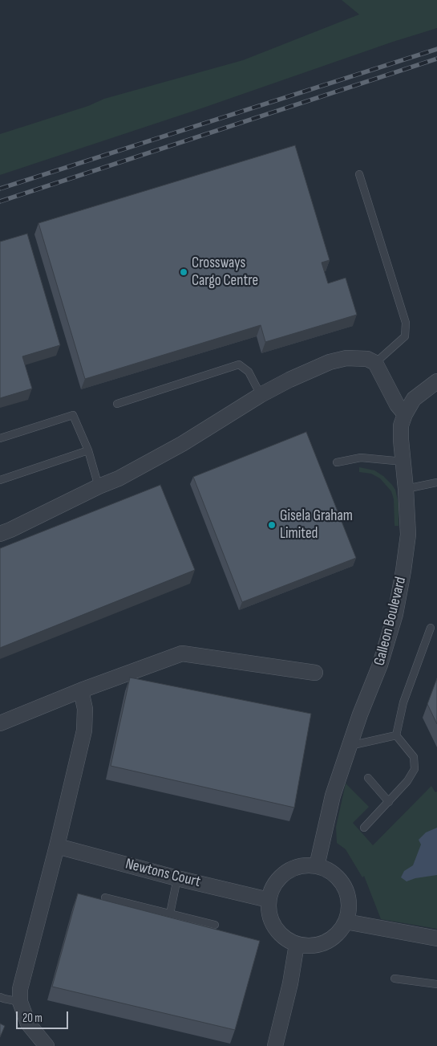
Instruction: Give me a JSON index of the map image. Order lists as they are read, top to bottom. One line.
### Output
{"streets":{"street":["Galleon Boulevard","Newtons Court"]},"crossings":[["Galleon Boulevard","Newtons Court"]],"places":["Crossways Cargo Centre","Gisela Graham Limited"],"scale_bar":"20 m"}
